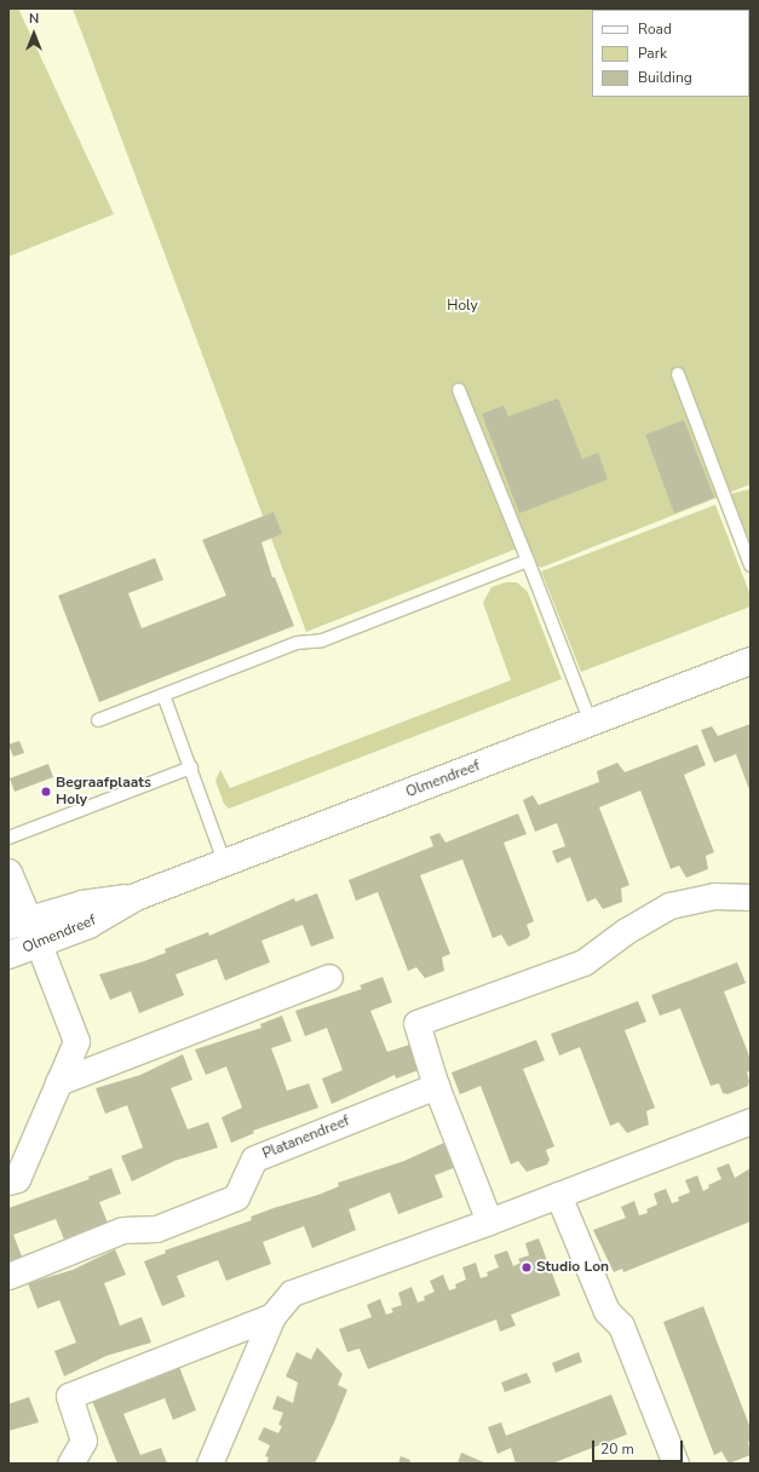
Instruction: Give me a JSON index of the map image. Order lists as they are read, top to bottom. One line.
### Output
{"streets":{"street":["Olmendreef","Platanendreef"]},"parks":["Holy"],"places":["Begraafplaats Holy","Studio Lon"],"legend":["Road","Park","Building"],"scale_bar":"20 m","north":"top"}
